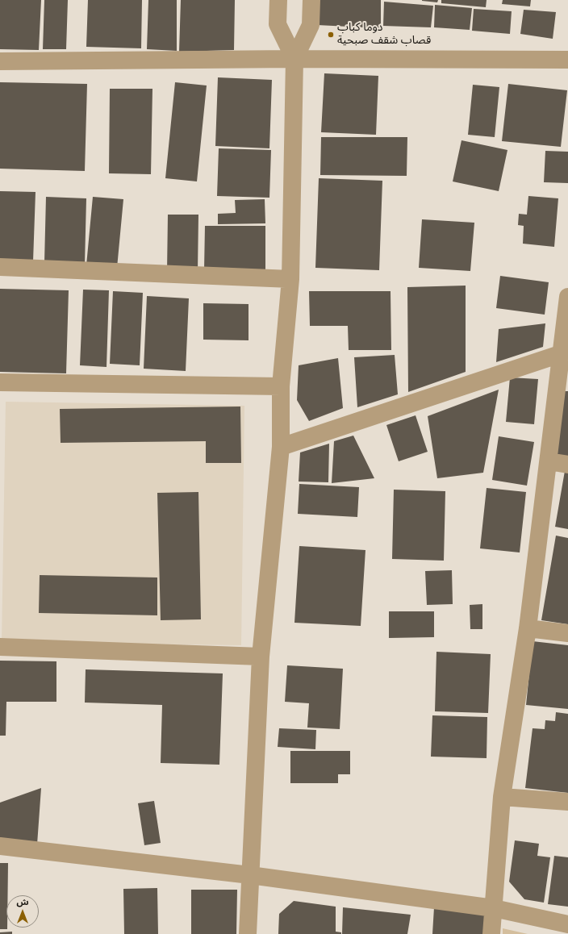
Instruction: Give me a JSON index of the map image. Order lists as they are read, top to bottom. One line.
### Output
{"places":["دوما كباب قصاب شقف صبحية"],"north":"top"}
